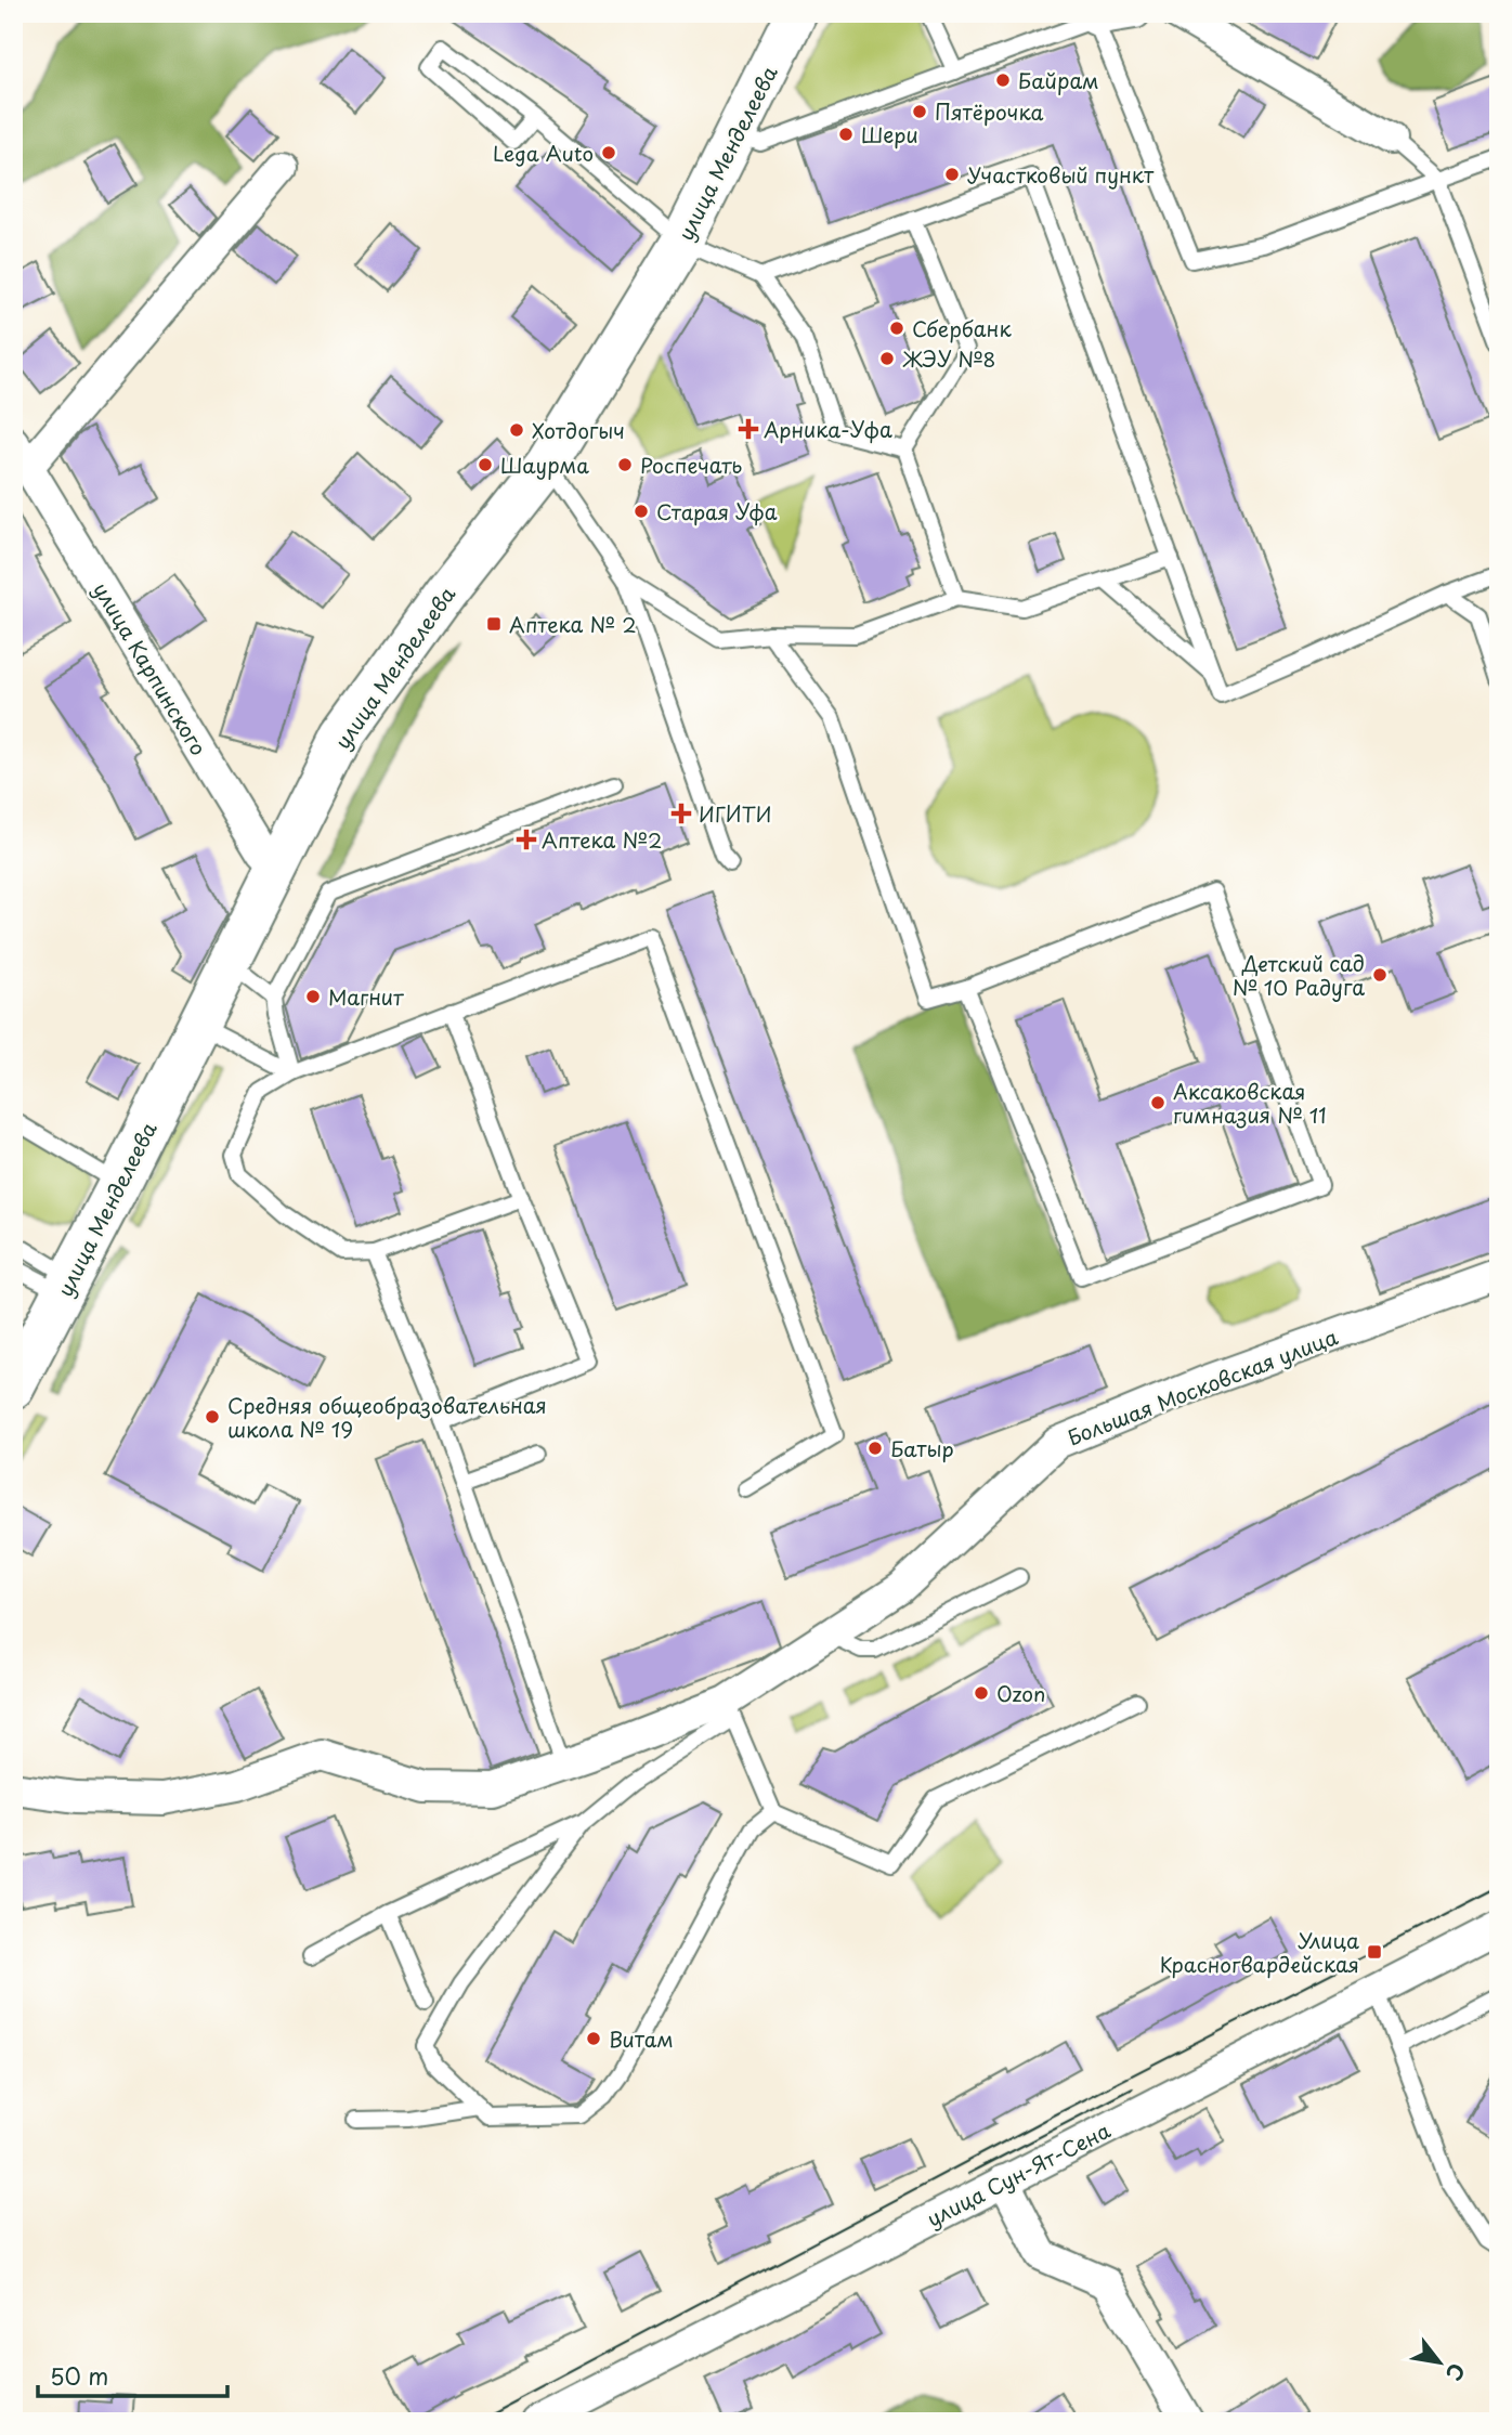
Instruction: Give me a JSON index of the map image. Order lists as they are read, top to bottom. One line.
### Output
{"streets":{"main road":["улица Менделеева"],"street":["улица Карпинского","Большая Московская улица","улица Сун-Ят-Сена"]},"crossings":[["улица Менделеева","улица Карпинского"]],"places":{"other":["Байрам","Пятёрочка","Шери","Lega Auto","Участковый пункт","Сбербанк","ЖЭУ №8","Хотдогыч","Шаурма","Роспечать","Старая Уфа","Детский сад № 10 Радуга","Магнит","Аксаковская гимназия № 11","Средняя общеобразовательная школа № 19","Батыр","Ozon","Витам"],"health":["Арника-Уфа","ИГИТИ","Аптека №2"],"transit":["Аптека № 2","Улица Красногвардейская"]},"scale_bar":"50 m","north":"bottom right"}
